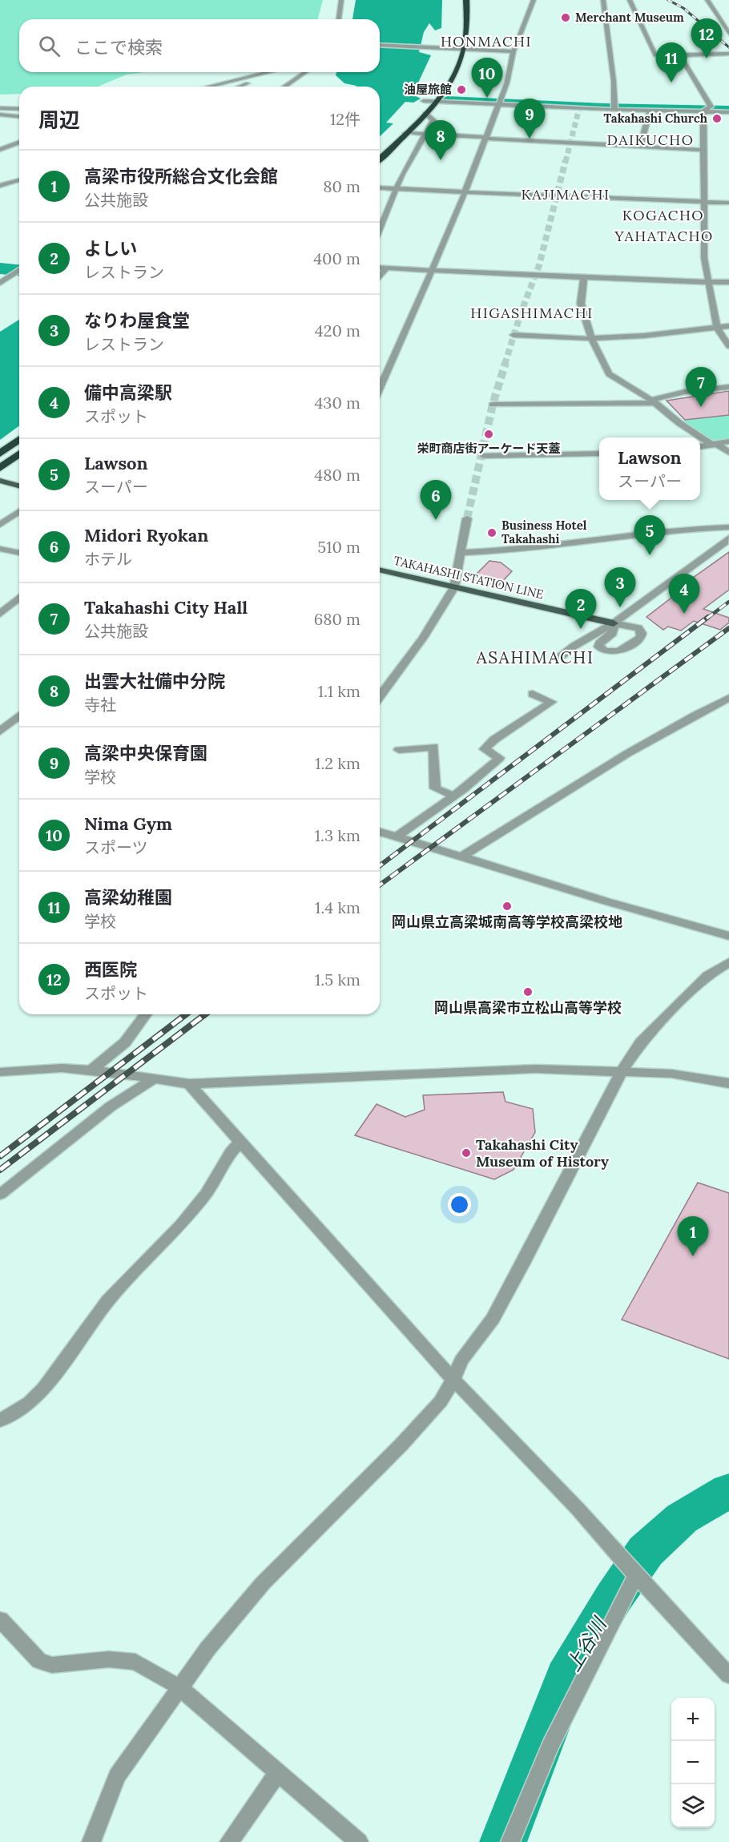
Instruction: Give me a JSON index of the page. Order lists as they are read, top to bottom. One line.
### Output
{"streets":{"main road":["TAKAHASHI STATION LINE"]},"districts":["HONMACHI","DAIKUCHO","KAJIMACHI","KOGACHO","YAHATACHO","HIGASHIMACHI","ASAHIMACHI"],"water":["上谷川"],"places":["Merchant Museum","油屋旅館","Takahashi Church","栄町商店街アーケード天蓋","Business Hotel Takahashi","岡山県立高梁城南高等学校高梁校地","岡山県高梁市立松山高等学校","Takahashi City Museum of History"],"page":{"pins":["12","11","10","9","8","7","6","5","3","4","2","1"],"search":"ここで検索","heading":["周辺","12件"],"list":[{"mark":"1","name":"高梁市役所総合文化会館","note":"公共施設","value":"80 m"},{"mark":"2","name":"よしい","note":"レストラン","value":"400 m"},{"mark":"3","name":"なりわ屋食堂","note":"レストラン","value":"420 m"},{"mark":"4","name":"備中高梁駅","note":"スポット","value":"430 m"},{"mark":"5","name":"Lawson","note":"スーパー","value":"480 m"},{"mark":"6","name":"Midori Ryokan","note":"ホテル","value":"510 m"},{"mark":"7","name":"Takahashi City Hall","note":"公共施設","value":"680 m"},{"mark":"8","name":"出雲大社備中分院","note":"寺社","value":"1.1 km"},{"mark":"9","name":"高梁中央保育園","note":"学校","value":"1.2 km"},{"mark":"10","name":"Nima Gym","note":"スポーツ","value":"1.3 km"},{"mark":"11","name":"高梁幼稚園","note":"学校","value":"1.4 km"},{"mark":"12","name":"西医院","note":"スポット","value":"1.5 km"}],"popup":["Lawson","スーパー"],"map_buttons":["+","−"]}}
